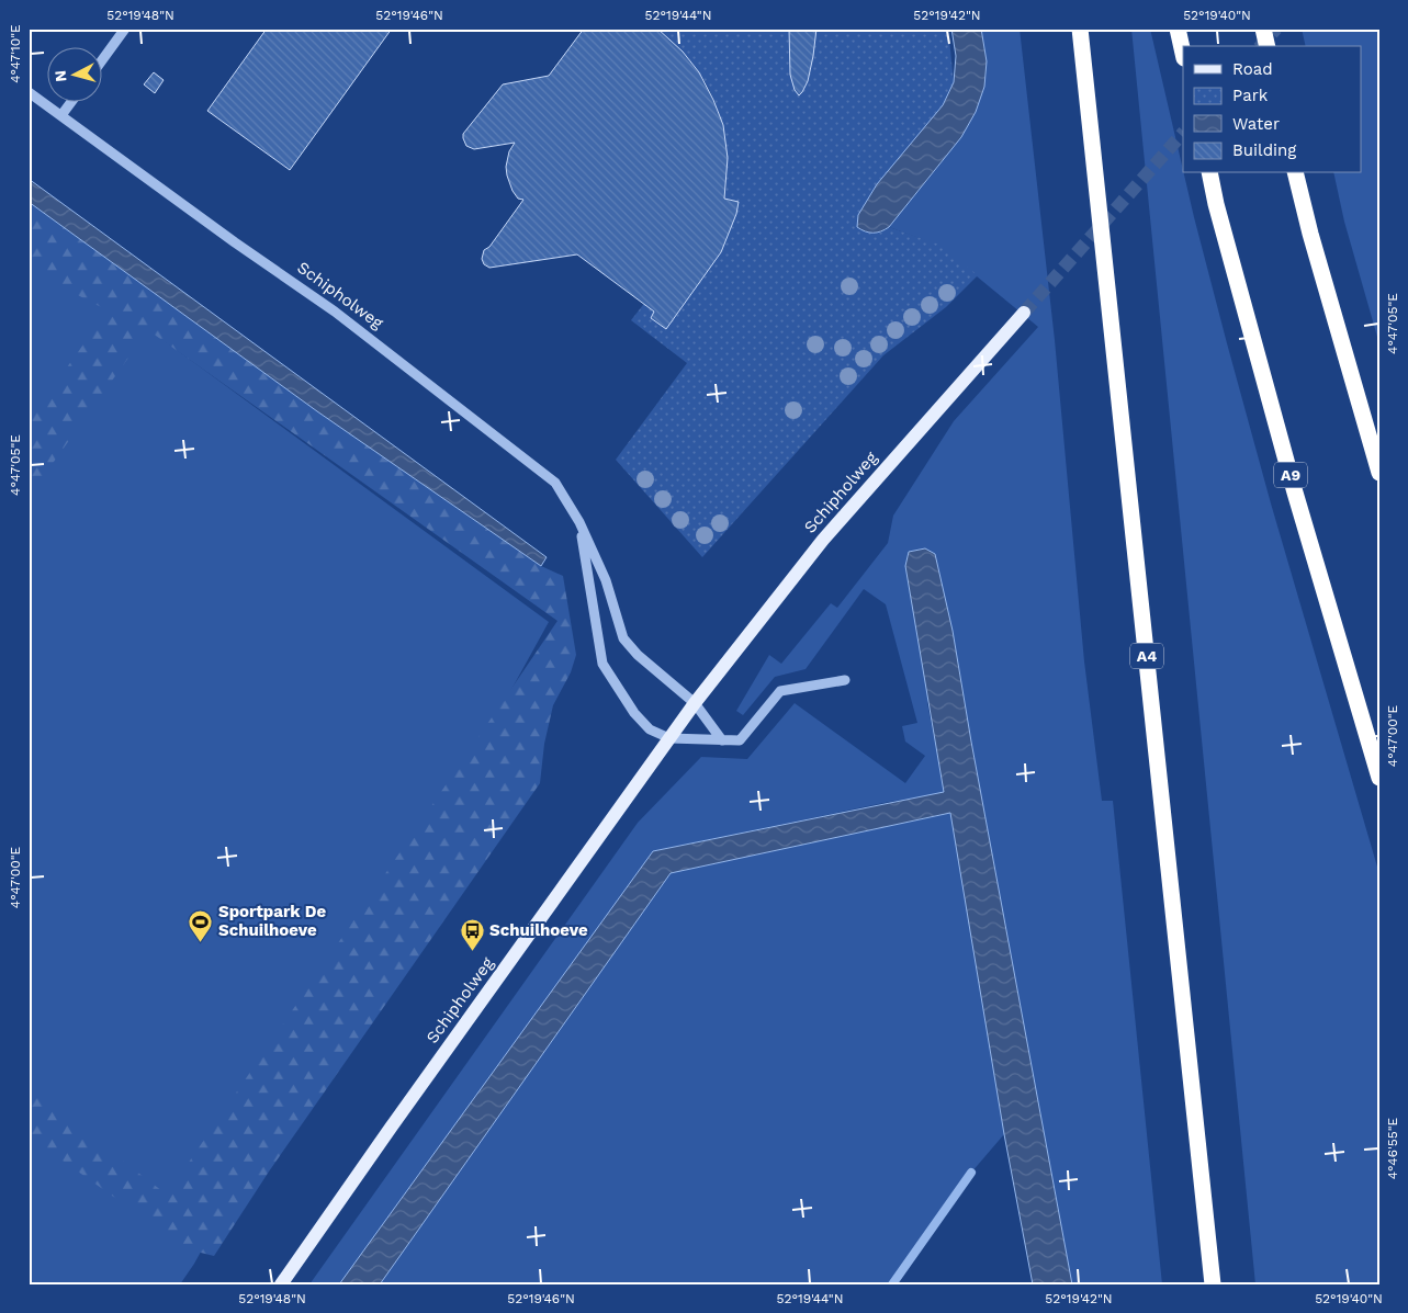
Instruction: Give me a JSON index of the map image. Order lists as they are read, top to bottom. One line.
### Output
{"streets":{"highway":["A9","A4"],"main road":["Schipholweg"]},"places":{"sports":["Sportpark De Schuilhoeve"],"bus stop":["Schuilhoeve"]},"legend":["Road","Park","Water","Building"],"north":"left","coordinates":["52°19'48\"N","52°19'46\"N","52°19'44\"N","52°19'42\"N","52°19'40\"N","4°47'10\"E","4°47'05\"E","4°47'00\"E","4°46'55\"E"]}
